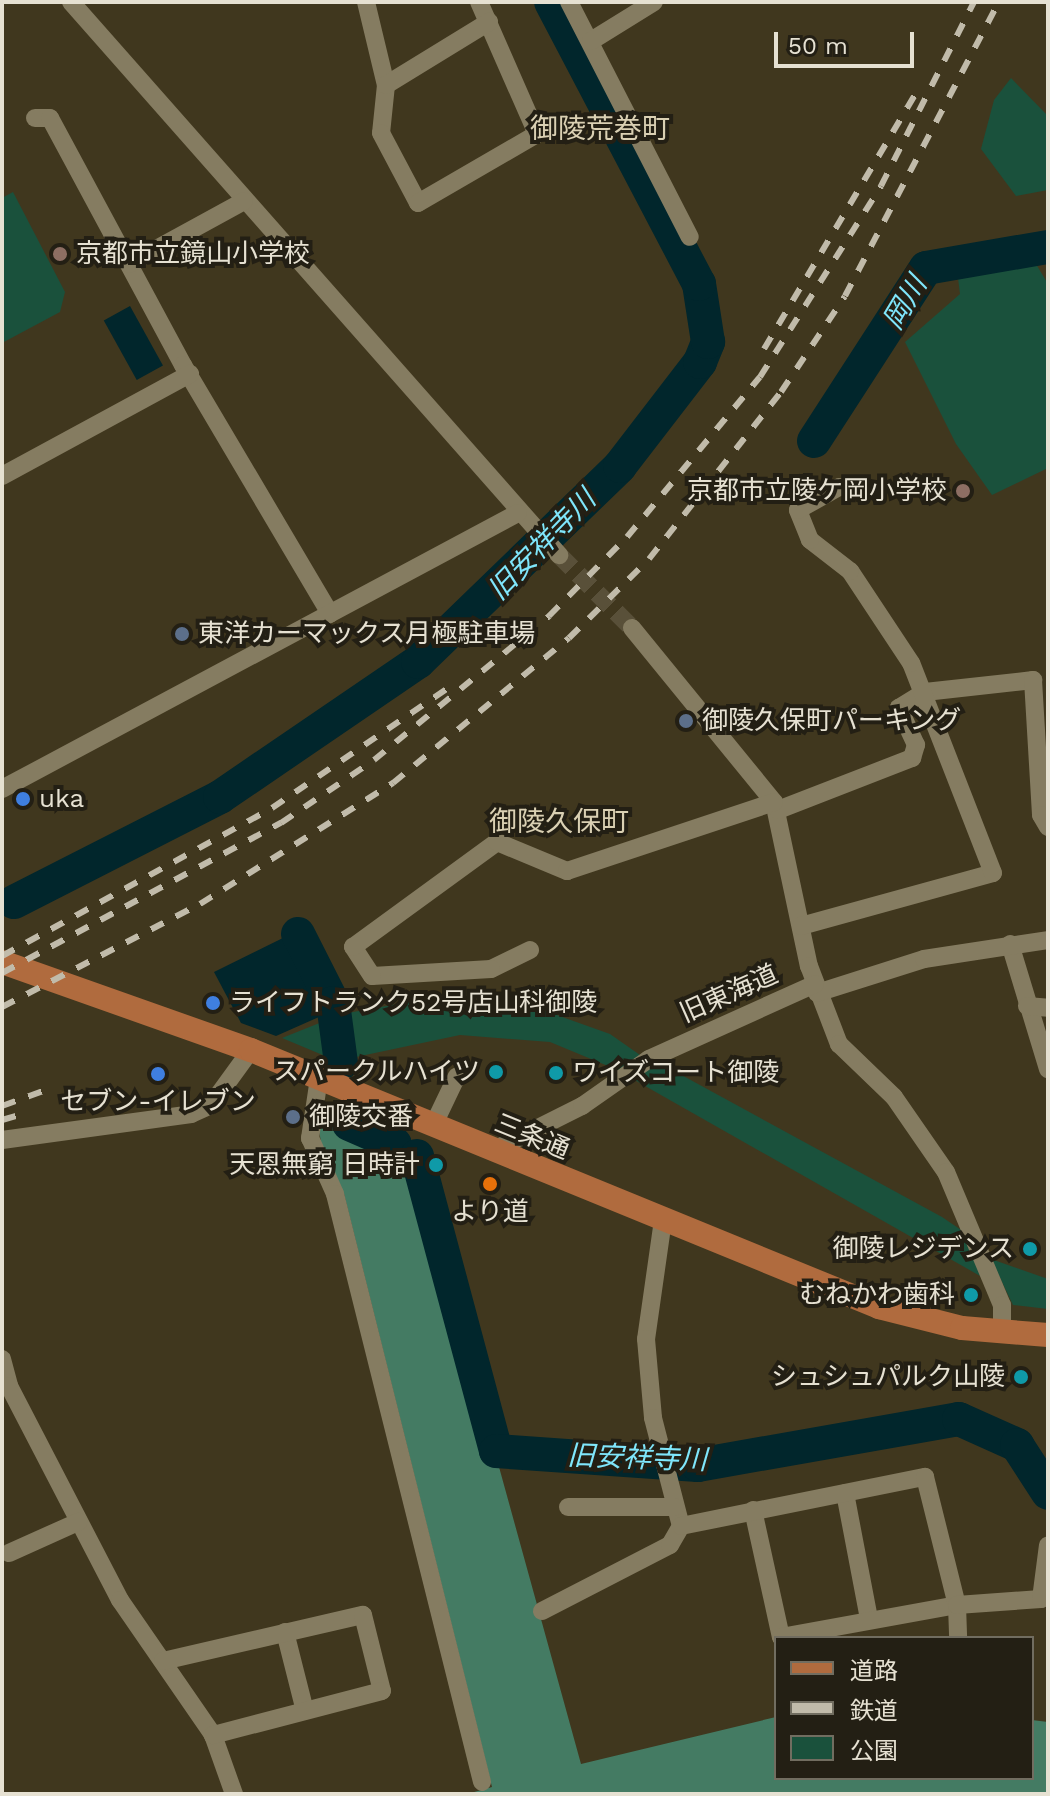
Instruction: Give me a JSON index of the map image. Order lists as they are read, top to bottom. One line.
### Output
{"streets":{"main road":["三条通"],"street":["旧東海道"]},"crossings":[["旧東海道","三条通"]],"districts":["御陵荒巻町","御陵久保町"],"water":["岡川","旧安祥寺川"],"places":["京都市立鏡山小学校","京都市立陵ケ岡小学校","東洋カーマックス月極駐車場","御陵久保町パーキング","uka","ライフトランク52号店山科御陵","スパークルハイツ","ワイズコート御陵","セブン-イレブン","御陵交番","天恩無窮 日時計","より道","御陵レジデンス","むねかわ歯科","シュシュパルク山陵"],"legend":["道路","鉄道","公園"],"scale_bar":"50 m"}
